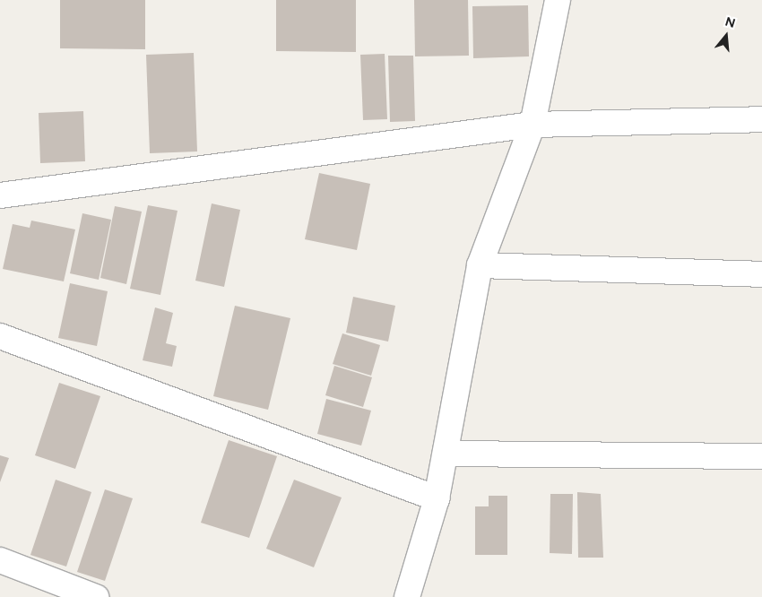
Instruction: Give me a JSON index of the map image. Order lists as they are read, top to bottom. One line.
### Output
{"north":"top"}
